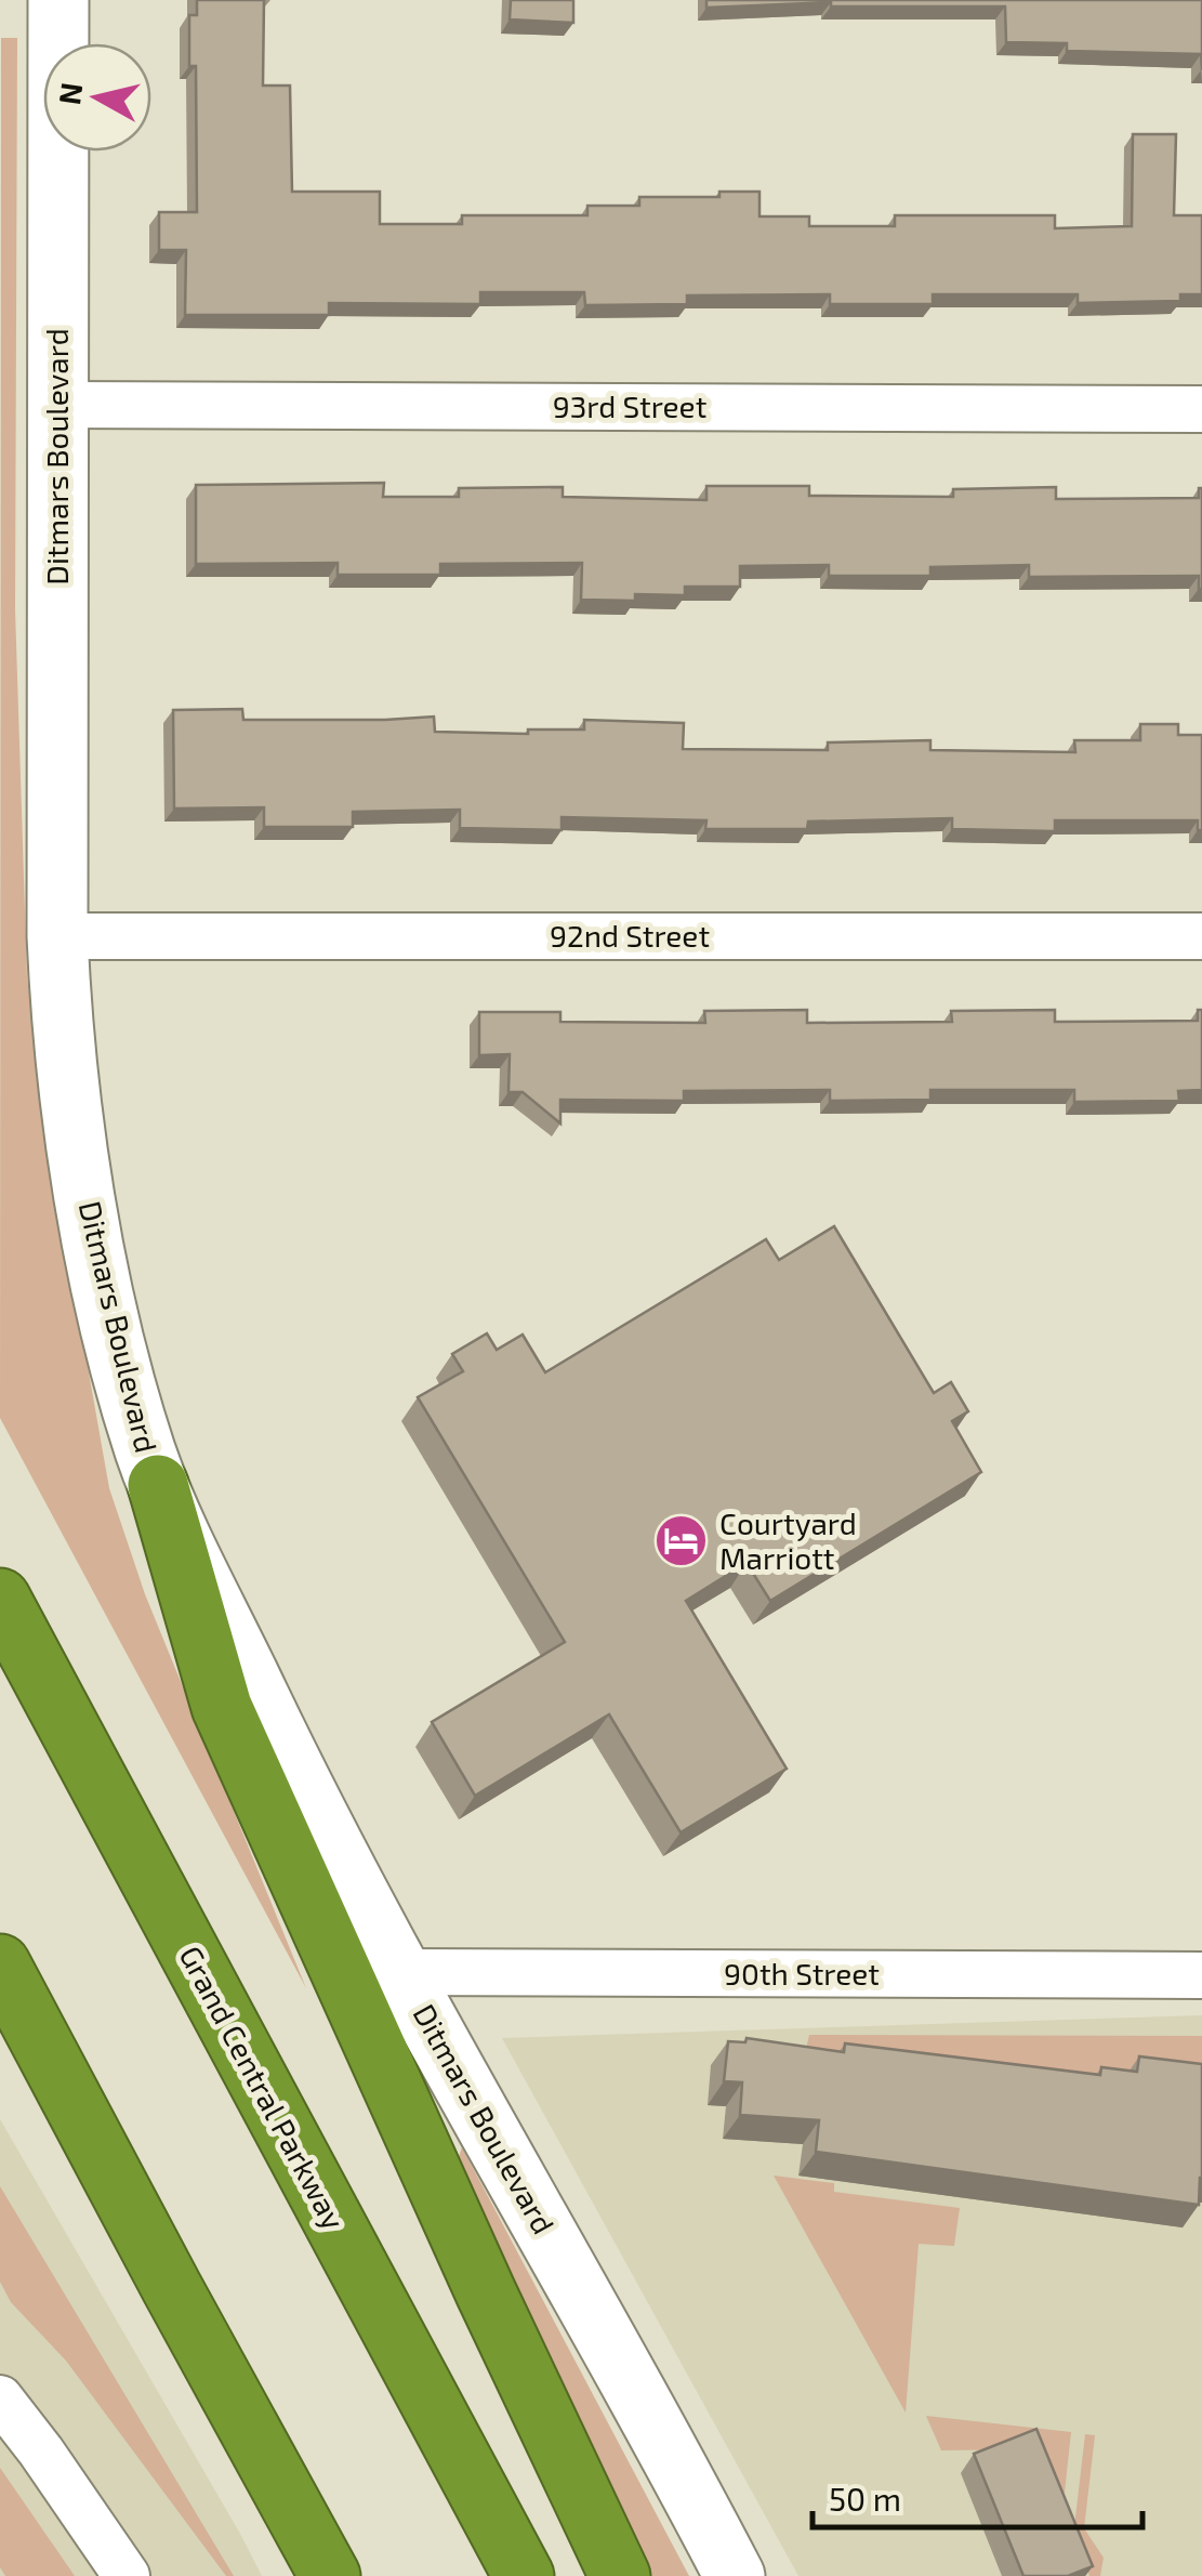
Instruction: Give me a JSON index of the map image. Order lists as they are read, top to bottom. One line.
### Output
{"streets":{"highway":["Grand Central Parkway"],"street":["93rd Street","Ditmars Boulevard","92nd Street","90th Street"]},"crossings":[["93rd Street","Ditmars Boulevard"],["Ditmars Boulevard","92nd Street"],["Ditmars Boulevard","90th Street"]],"places":{"hotel":["Courtyard Marriott"]},"scale_bar":"50 m","north":"left"}
